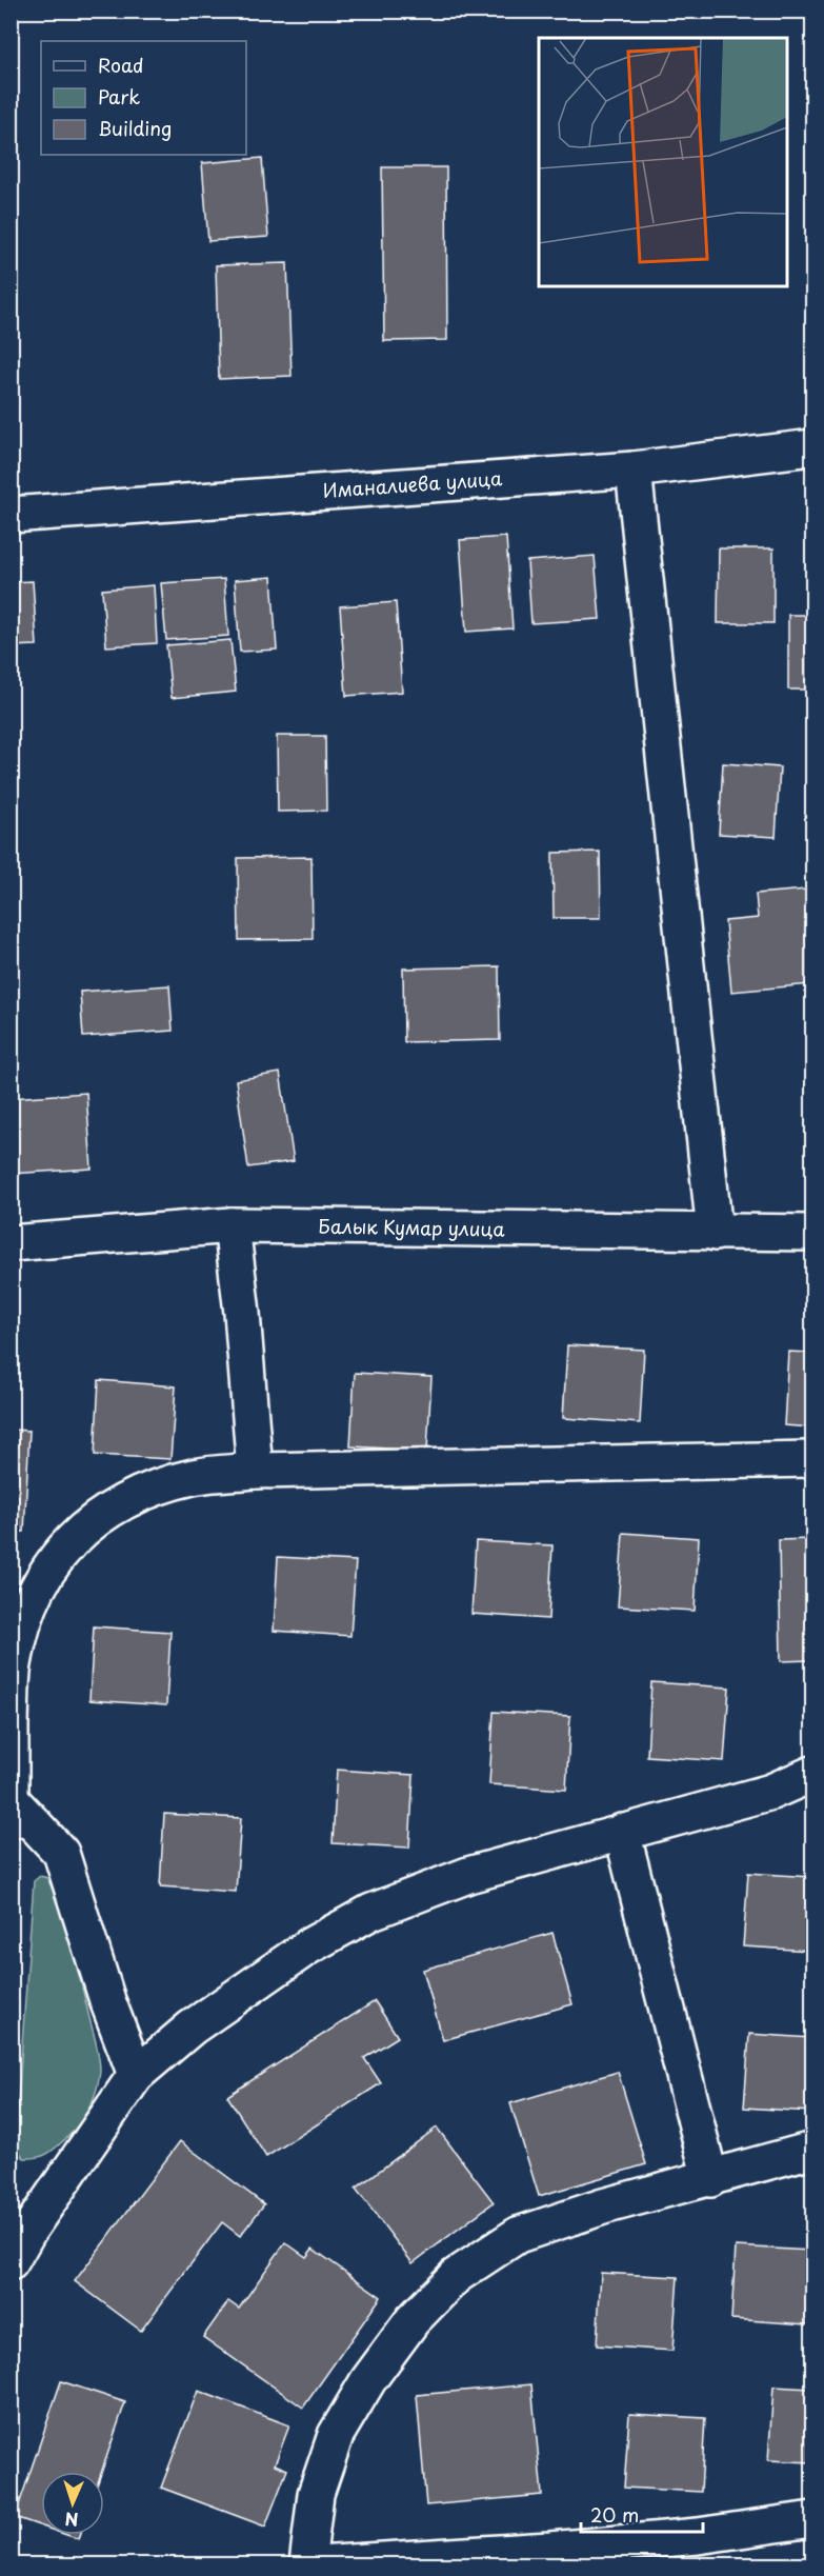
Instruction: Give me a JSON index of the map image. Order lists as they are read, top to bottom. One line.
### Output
{"streets":{"street":["Иманалиева улица","Балык Кумар улица"]},"legend":["Road","Park","Building"],"scale_bar":"20 m","north":"bottom"}
